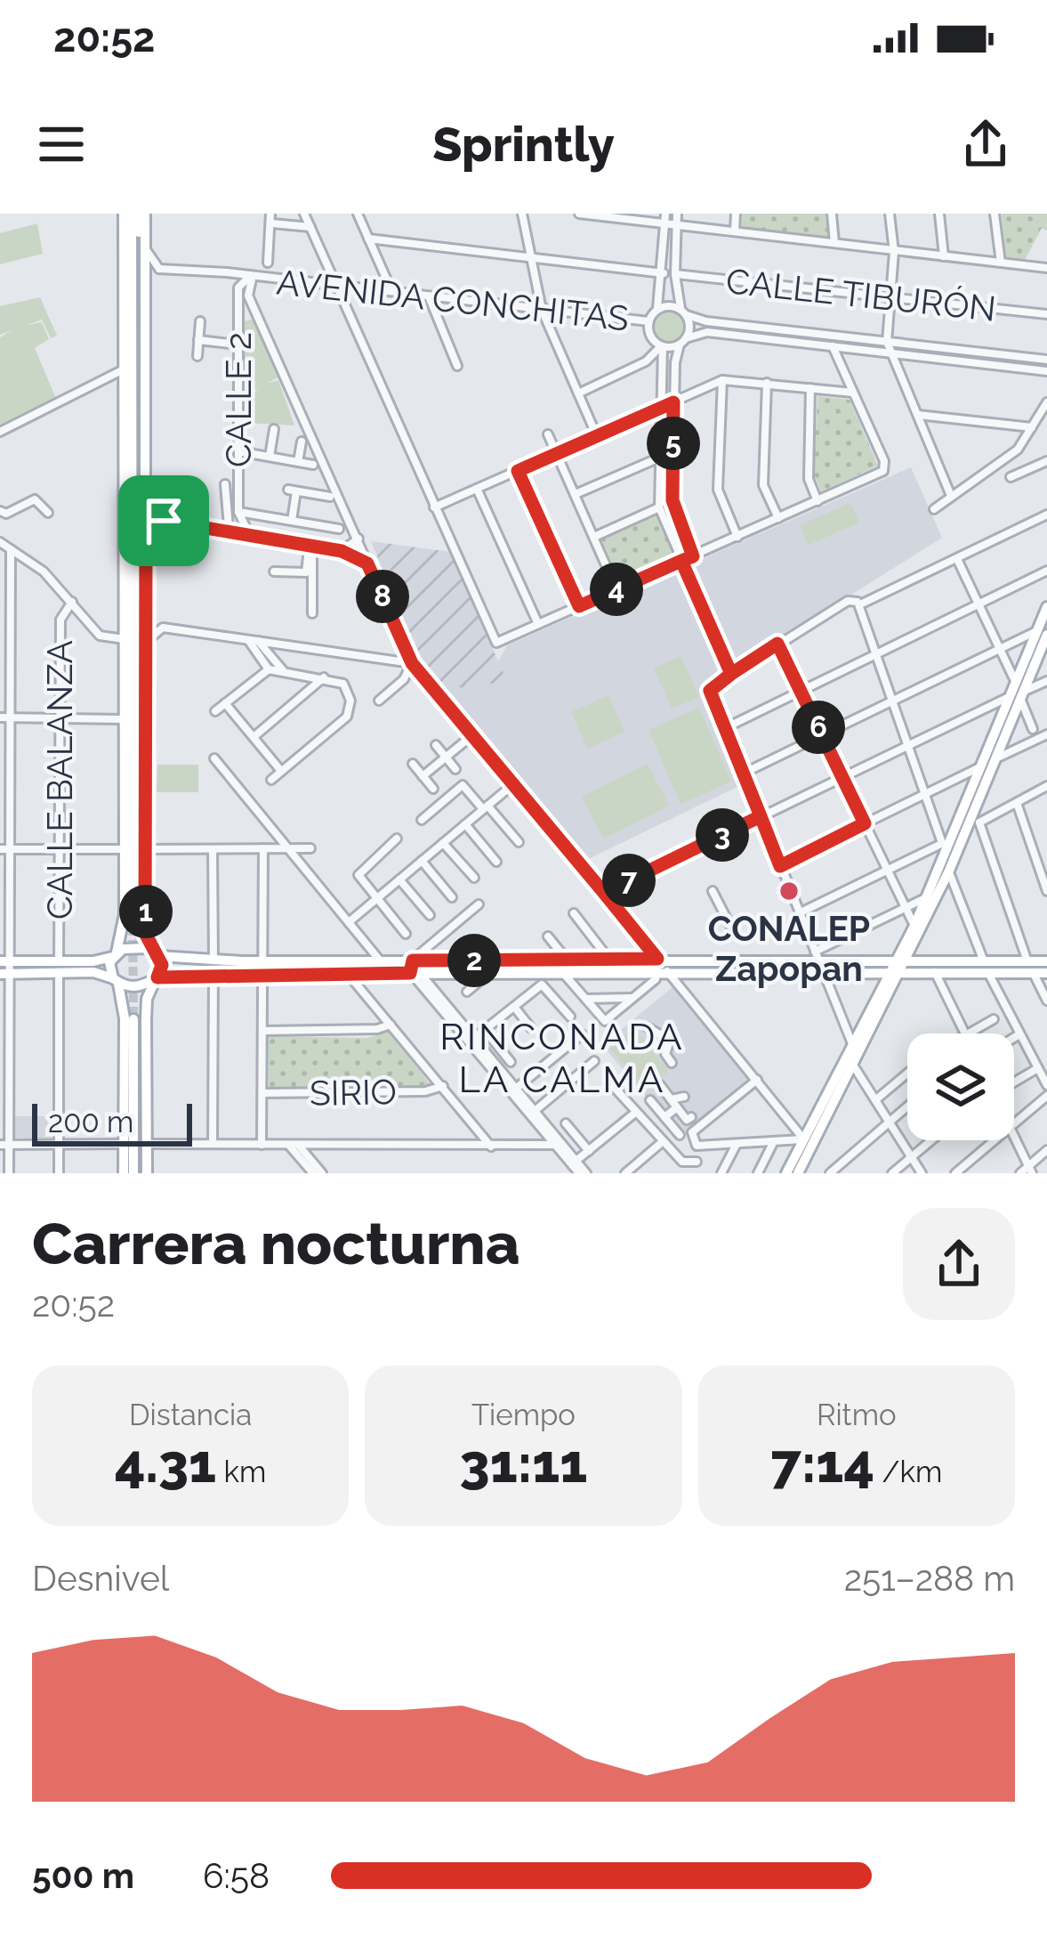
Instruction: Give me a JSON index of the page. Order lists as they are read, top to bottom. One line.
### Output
{"streets":{"street":["CALLE TIBURÓN","AVENIDA CONCHITAS","CALLE 2","CALLE BALANZA","SIRIO"]},"crossings":[["AVENIDA CONCHITAS","CALLE 2"]],"districts":["RINCONADA LA CALMA"],"places":["CONALEP Zapopan"],"scale_bar":"200 m","page":{"status":"20:52","header":"Sprintly","pins":["5","4","8","6","3","7","1","2"],"scale":"200 m","heading":["Carrera nocturna","20:52"],"stats":[["Distancia","4.31 km"],["Tiempo","31:11"],["Ritmo","7:14 /km"]],"chart":["Desnivel","251–288 m"],"list":[{"name":"500 m","note":"6:58"}]}}
